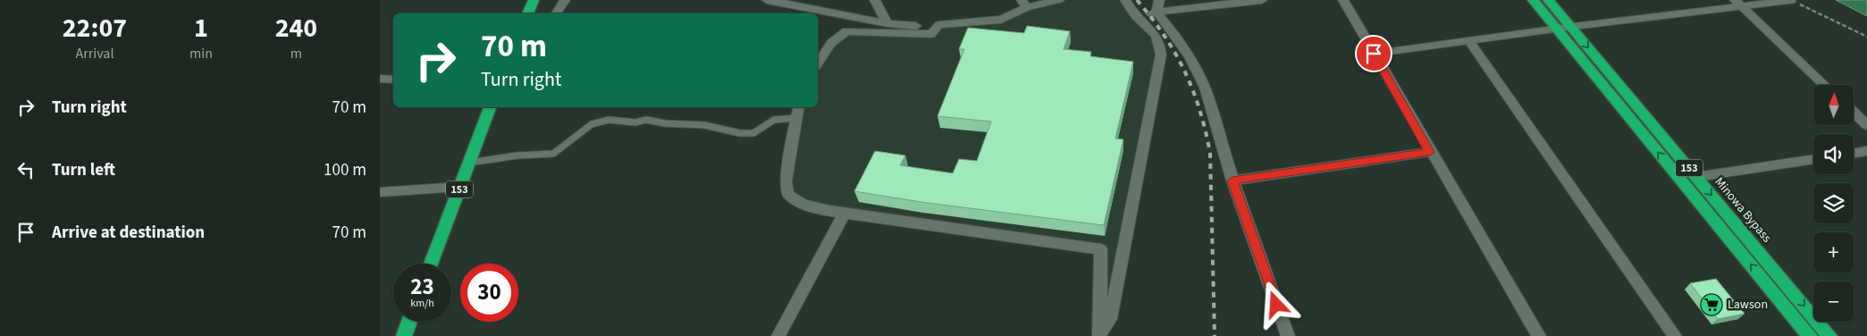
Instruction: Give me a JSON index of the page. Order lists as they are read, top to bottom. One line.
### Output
{"streets":{"highway":["153","Minowa Bypass"]},"places":{"supermarket":["Lawson"]},"north":"top","page":{"eta":["22:07","Arrival","1","min","240","m"],"turn":["70 m","Turn right"],"list":[{"name":"Turn right","value":"70 m"},{"name":"Turn left","value":"100 m"},{"name":"Arrive at destination","value":"70 m"}],"map_buttons":["+","−"],"speed":"23 km/h","limit":"30"}}
